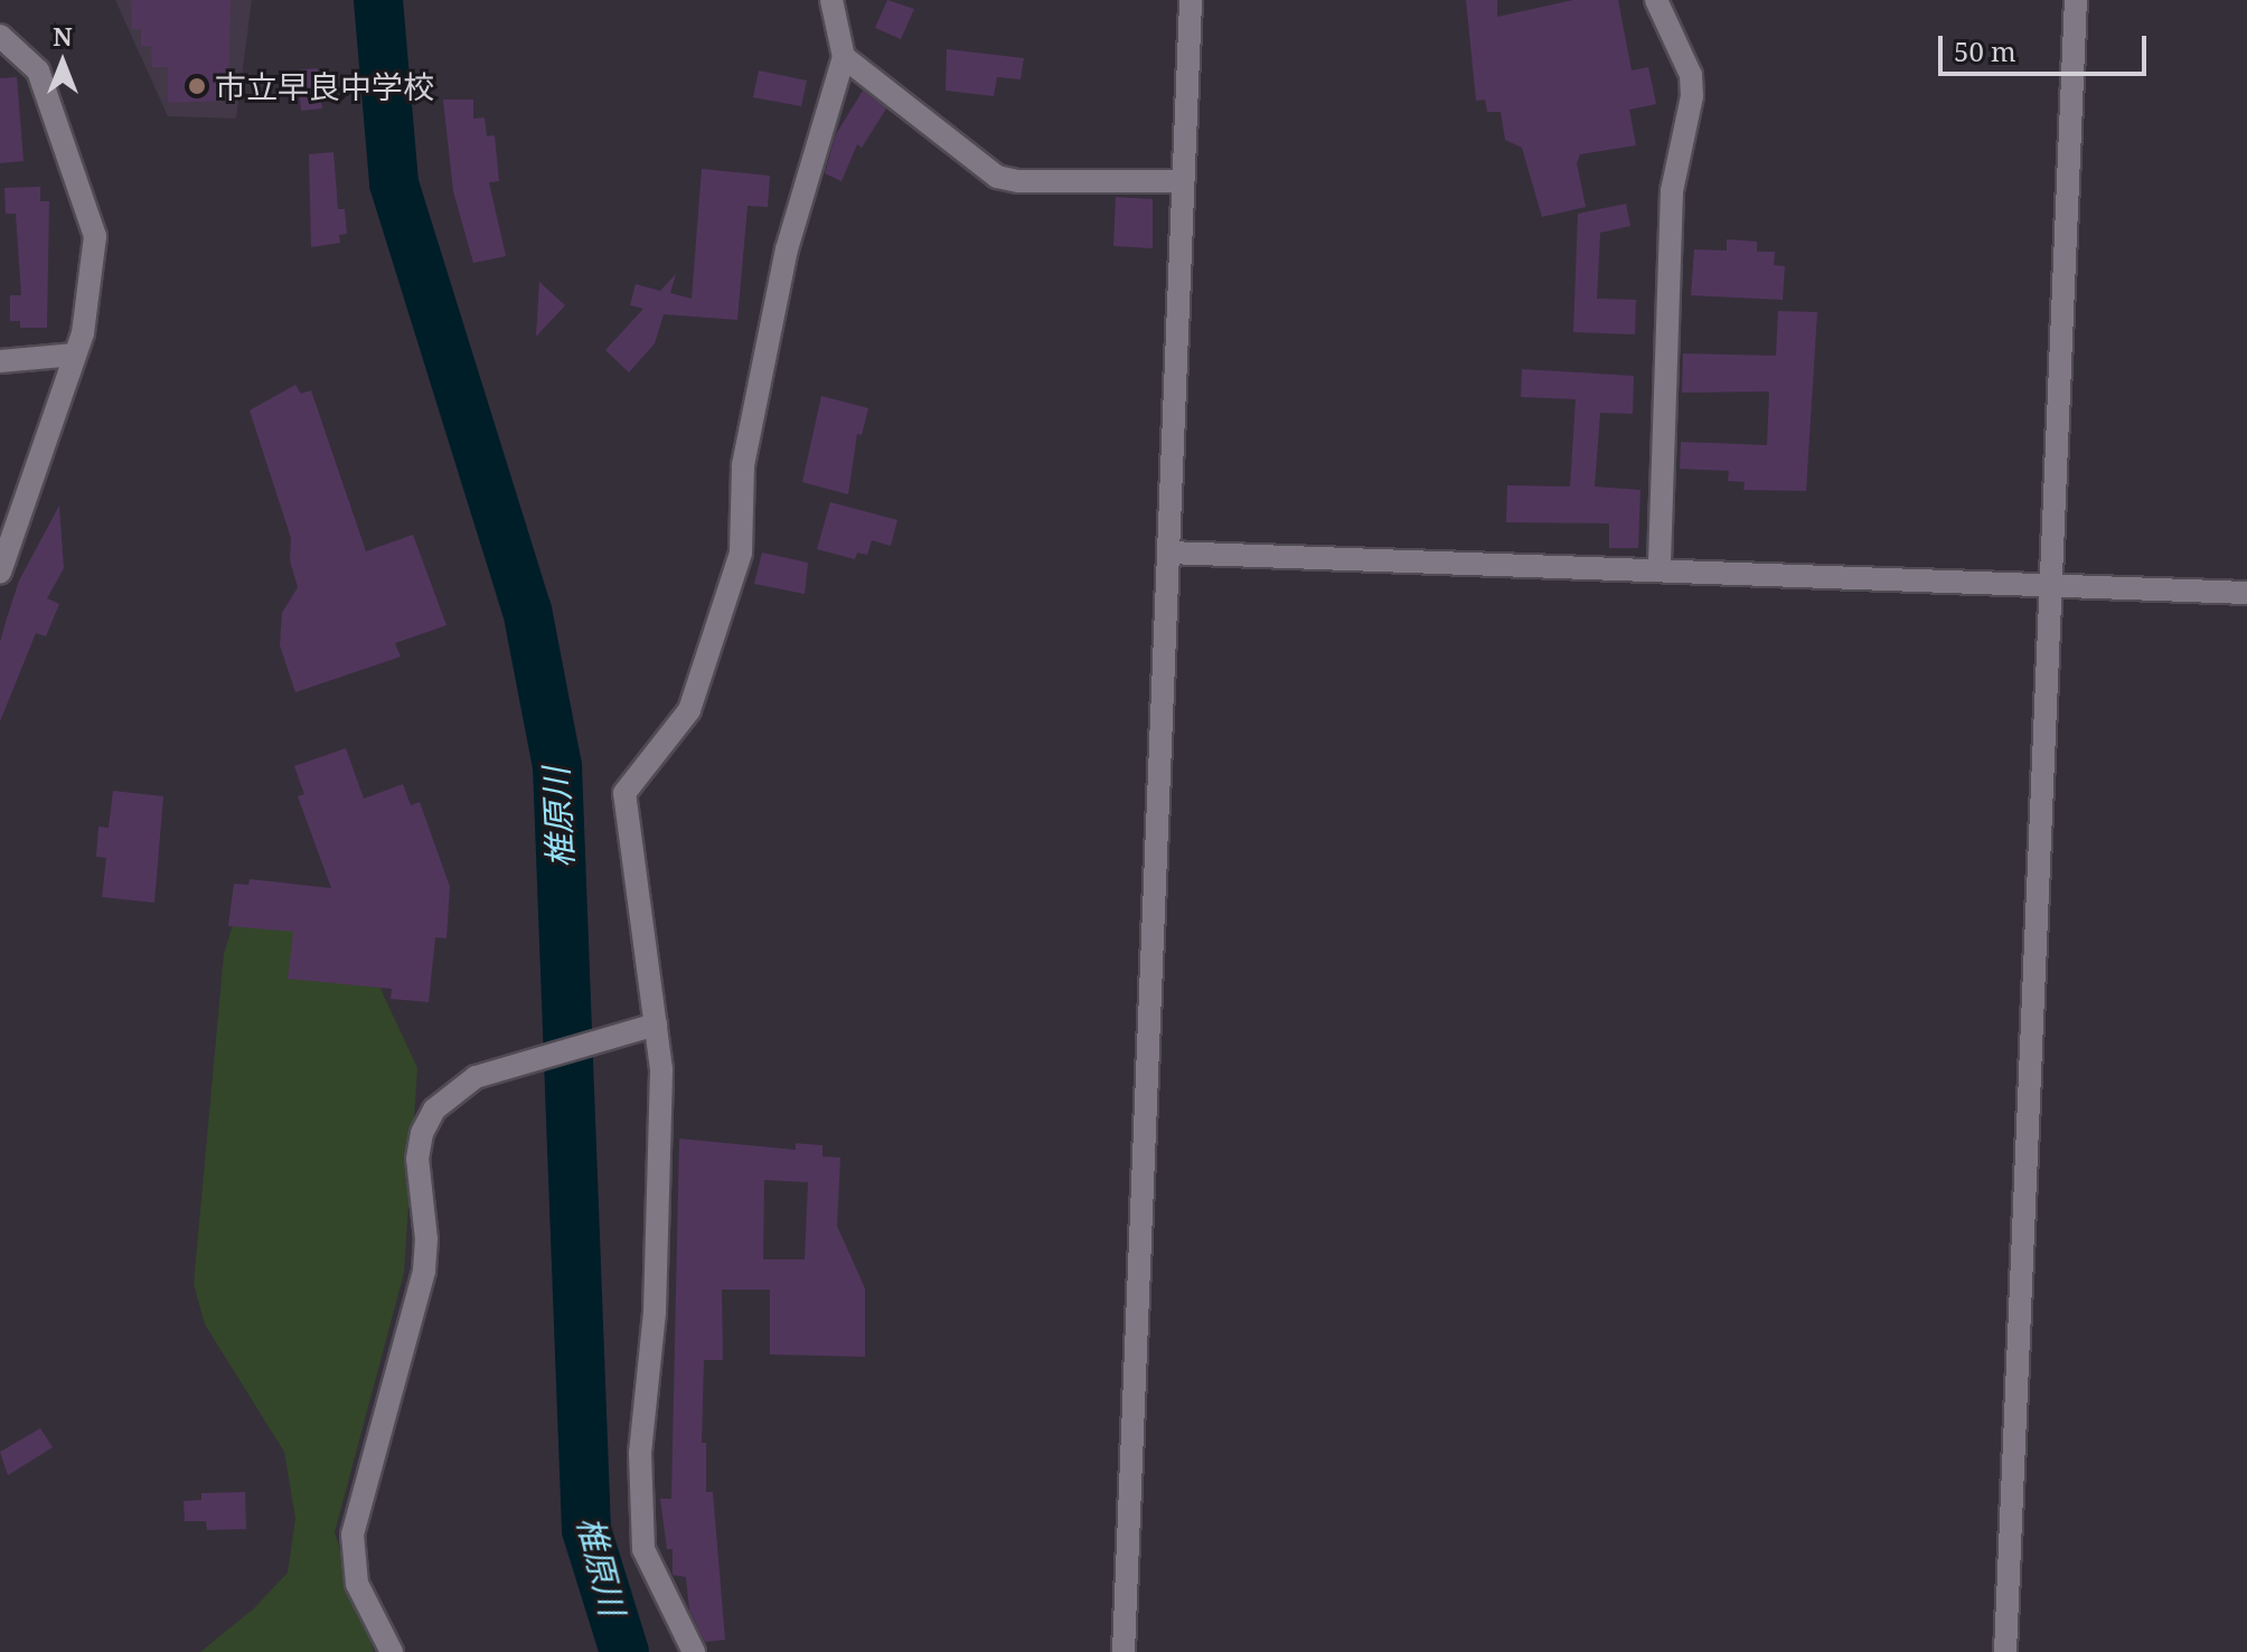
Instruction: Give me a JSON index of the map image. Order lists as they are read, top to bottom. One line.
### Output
{"water":["椎原川"],"places":["市立早良中学校"],"scale_bar":"50 m","north":"top"}
